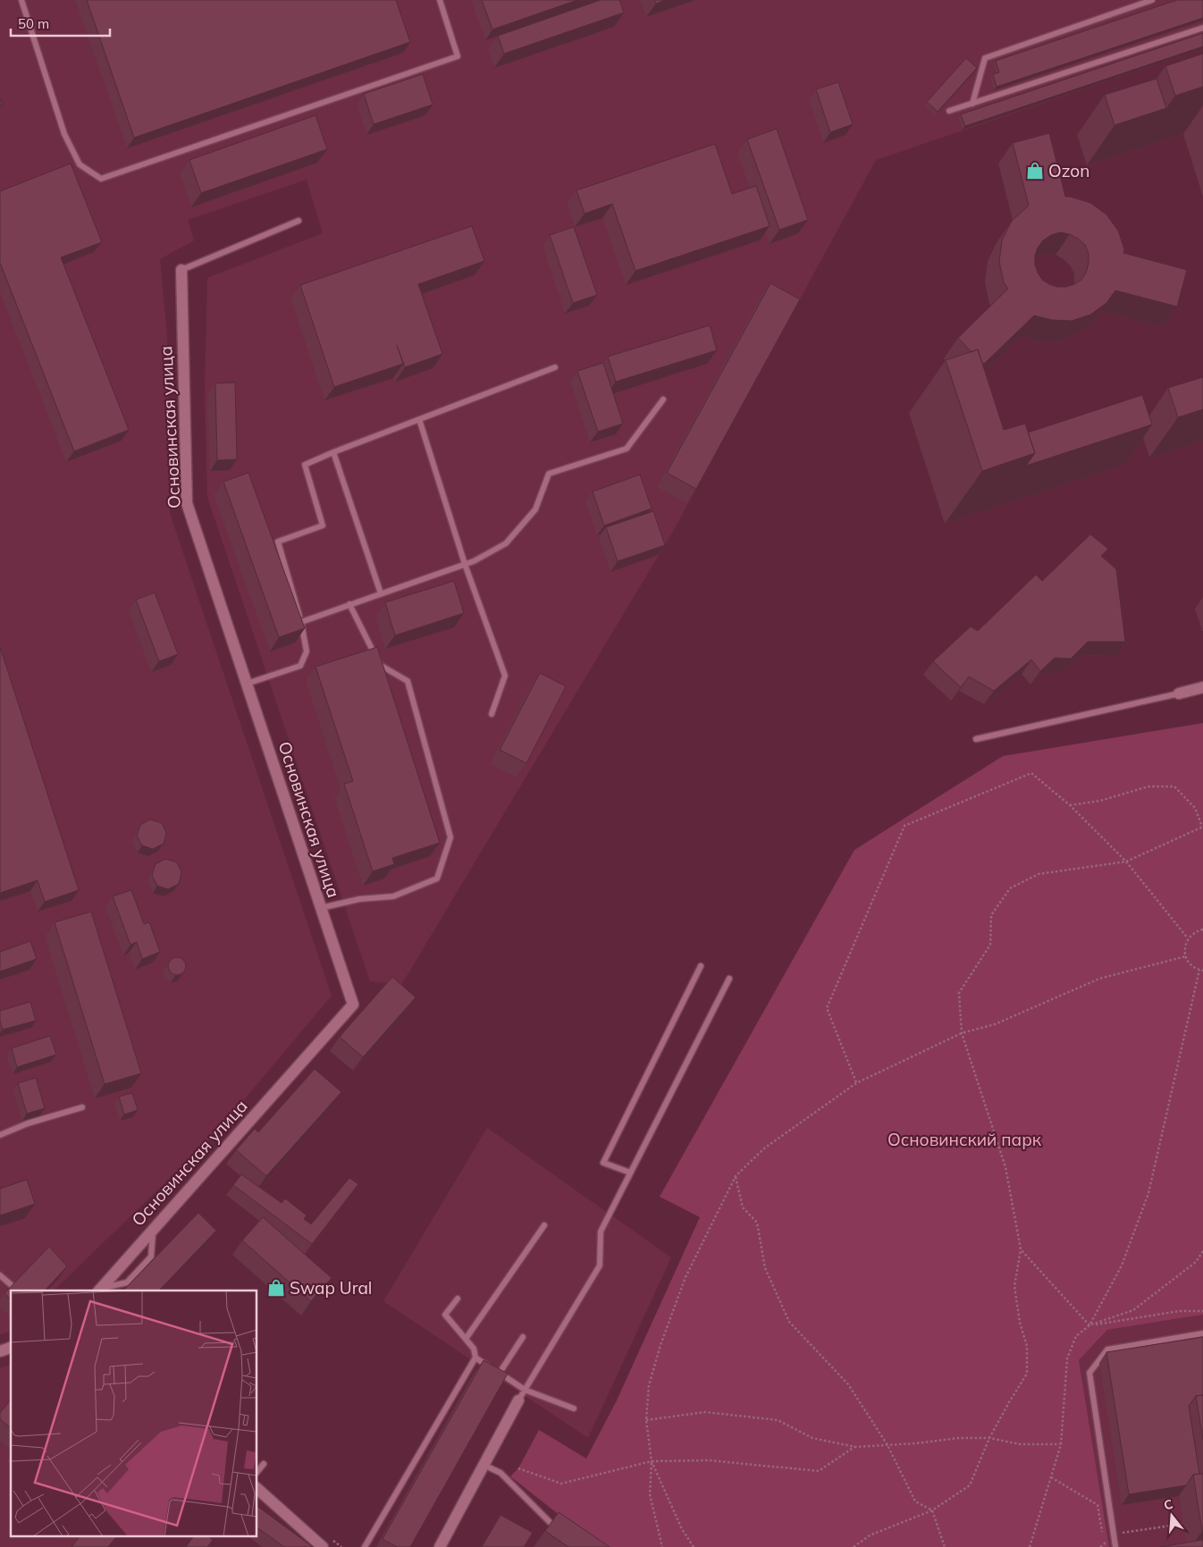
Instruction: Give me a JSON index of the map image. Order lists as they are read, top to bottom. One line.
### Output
{"streets":{"street":["Основинская улица"]},"parks":["Основинский парк"],"places":{"shop":["Ozon","Swap Ural"]},"scale_bar":"50 m","north":"top"}
